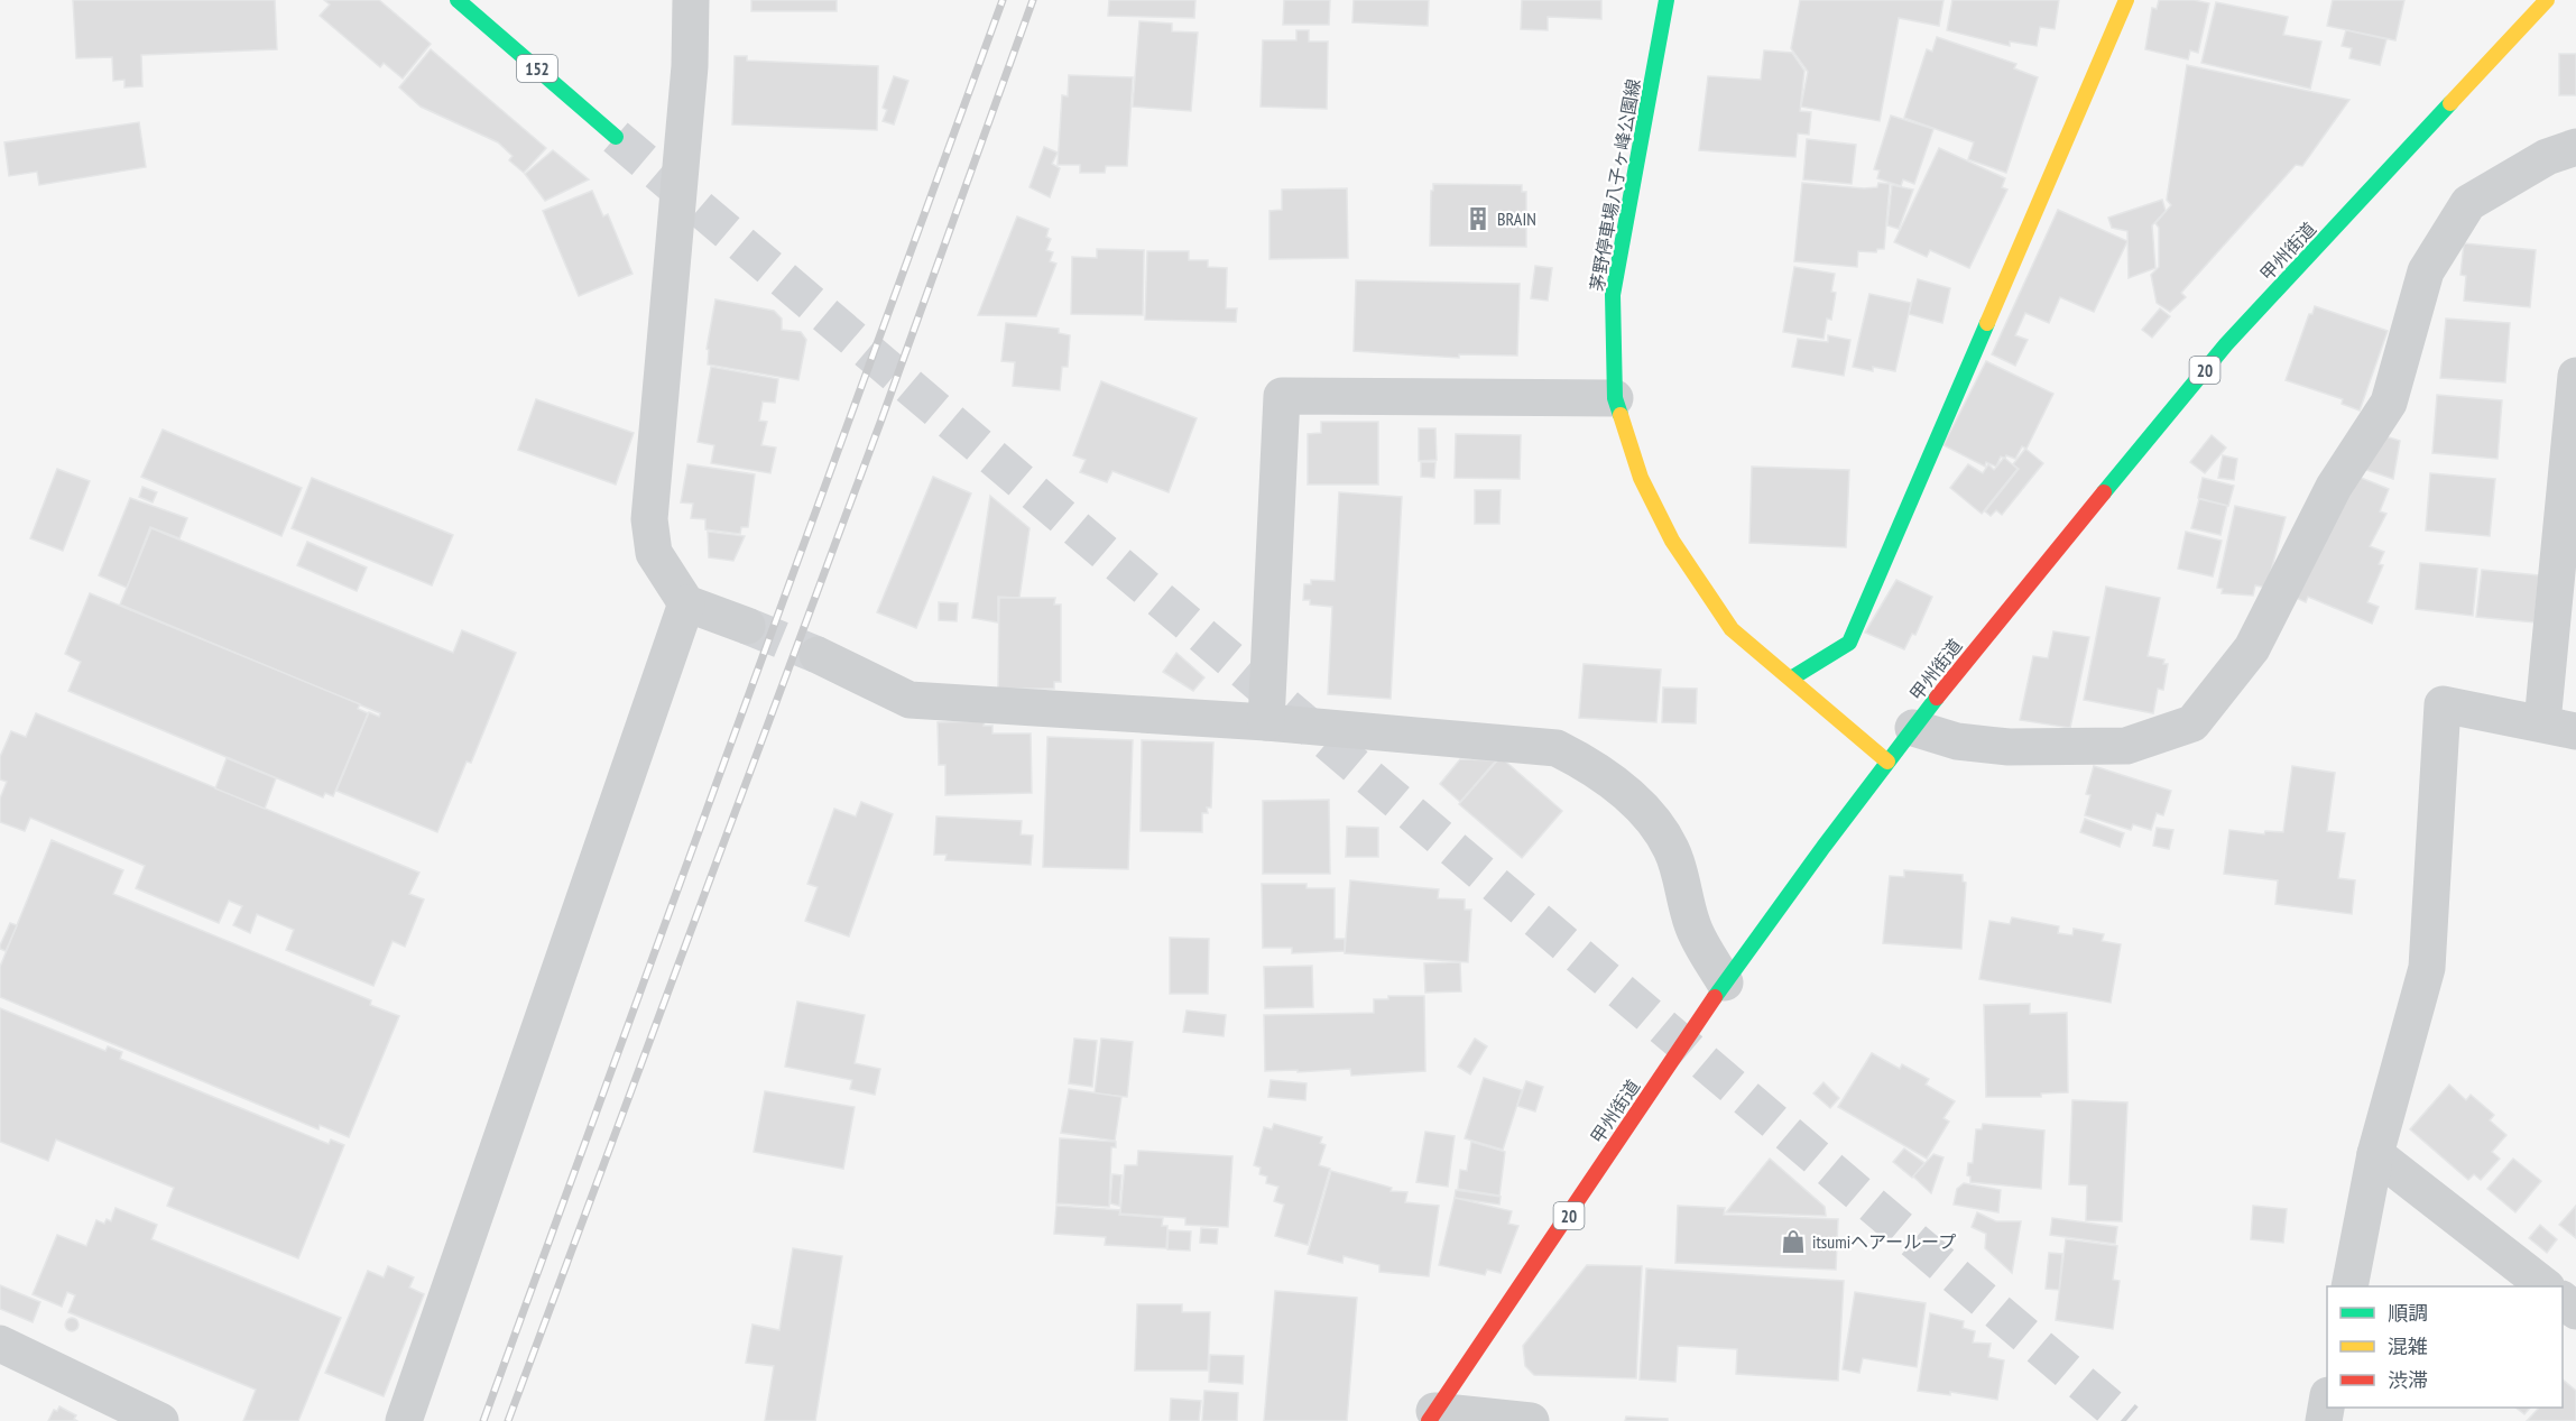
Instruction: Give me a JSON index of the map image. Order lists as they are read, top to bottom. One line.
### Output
{"streets":{"main road":["152","茅野停車場八子ヶ峰公園線","甲州街道","20"]},"crossings":[["茅野停車場八子ヶ峰公園線","甲州街道"]],"places":{"building":["BRAIN"],"shop":["itsumiヘアーループ"]},"legend":["順調","混雑","渋滞"]}
